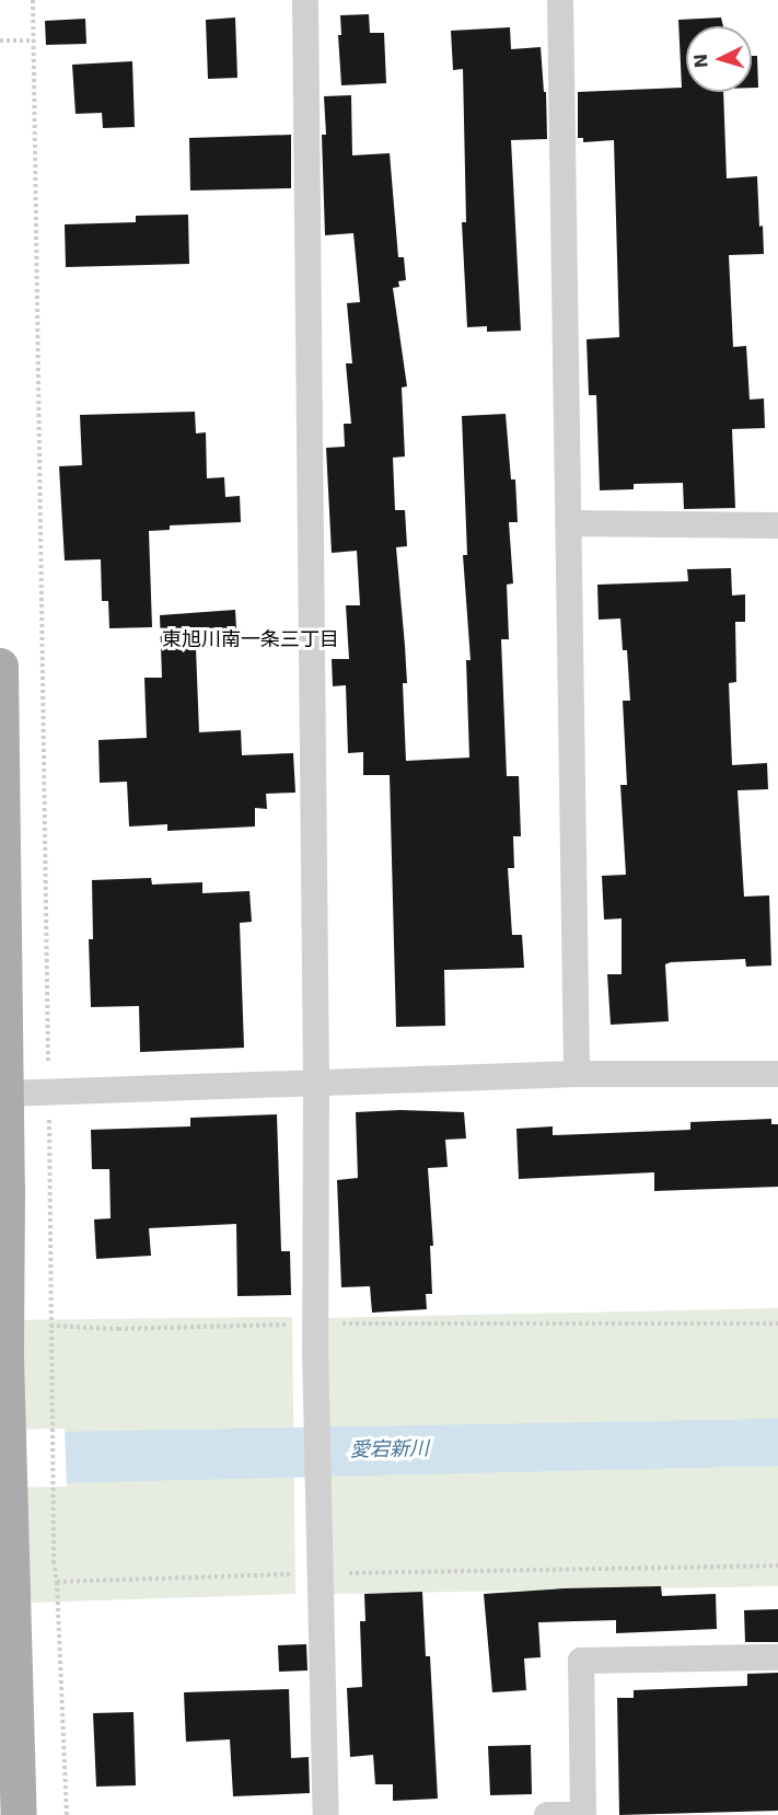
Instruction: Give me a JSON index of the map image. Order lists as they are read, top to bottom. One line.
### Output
{"districts":["東旭川南一条三丁目"],"water":["愛宕新川"],"north":"left"}
